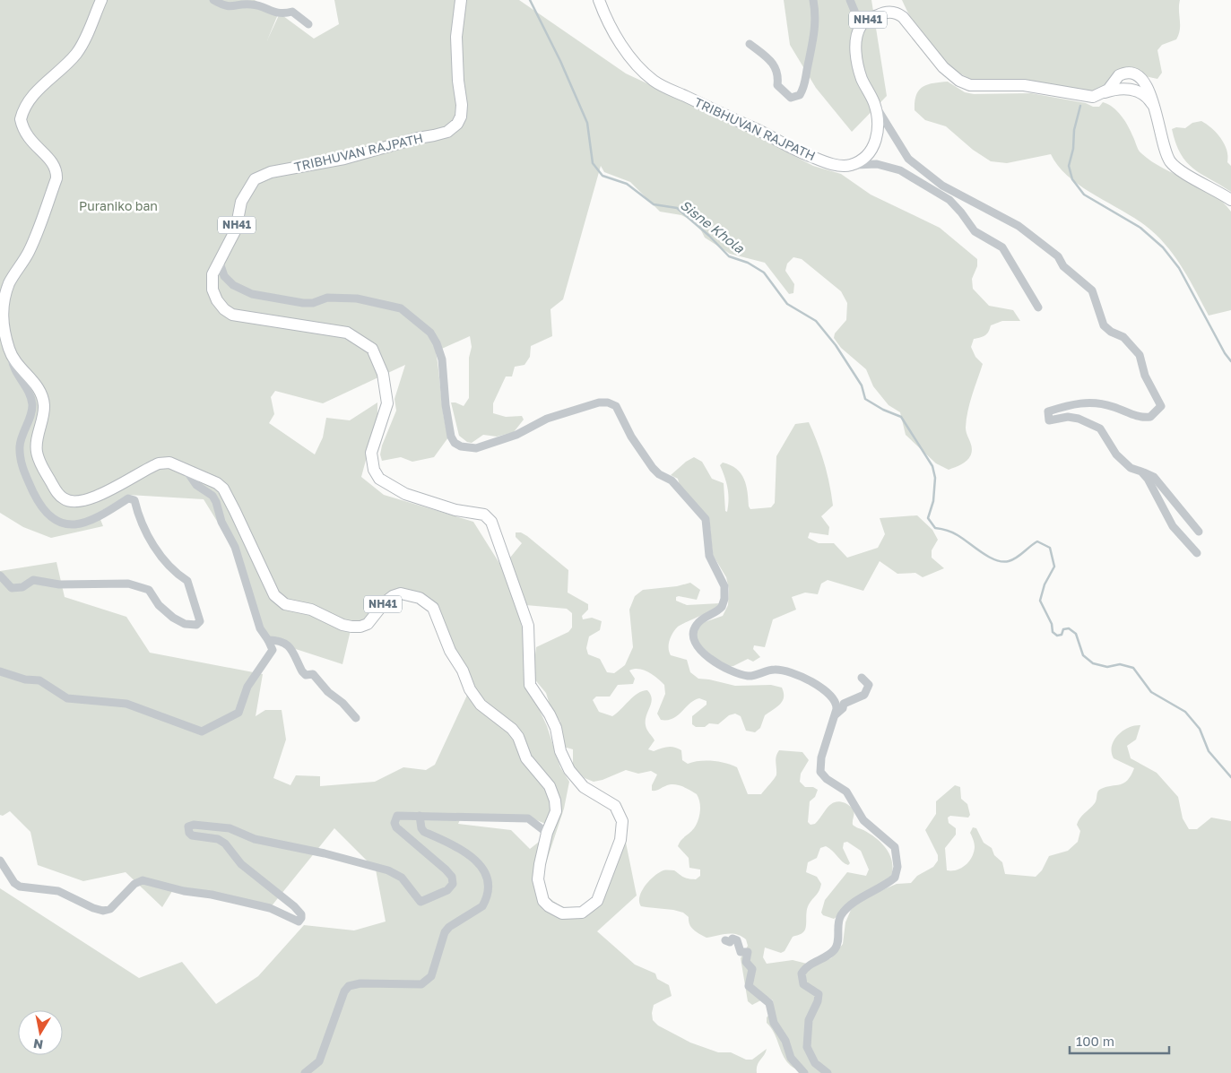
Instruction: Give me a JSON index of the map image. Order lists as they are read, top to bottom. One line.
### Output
{"streets":{"highway":["NH41","TRIBHUVAN RAJPATH"]},"crossings":[["NH41","TRIBHUVAN RAJPATH"]],"water":["Sisne Khola"],"parks":["Puraniko ban"],"scale_bar":"100 m","north":"bottom"}
